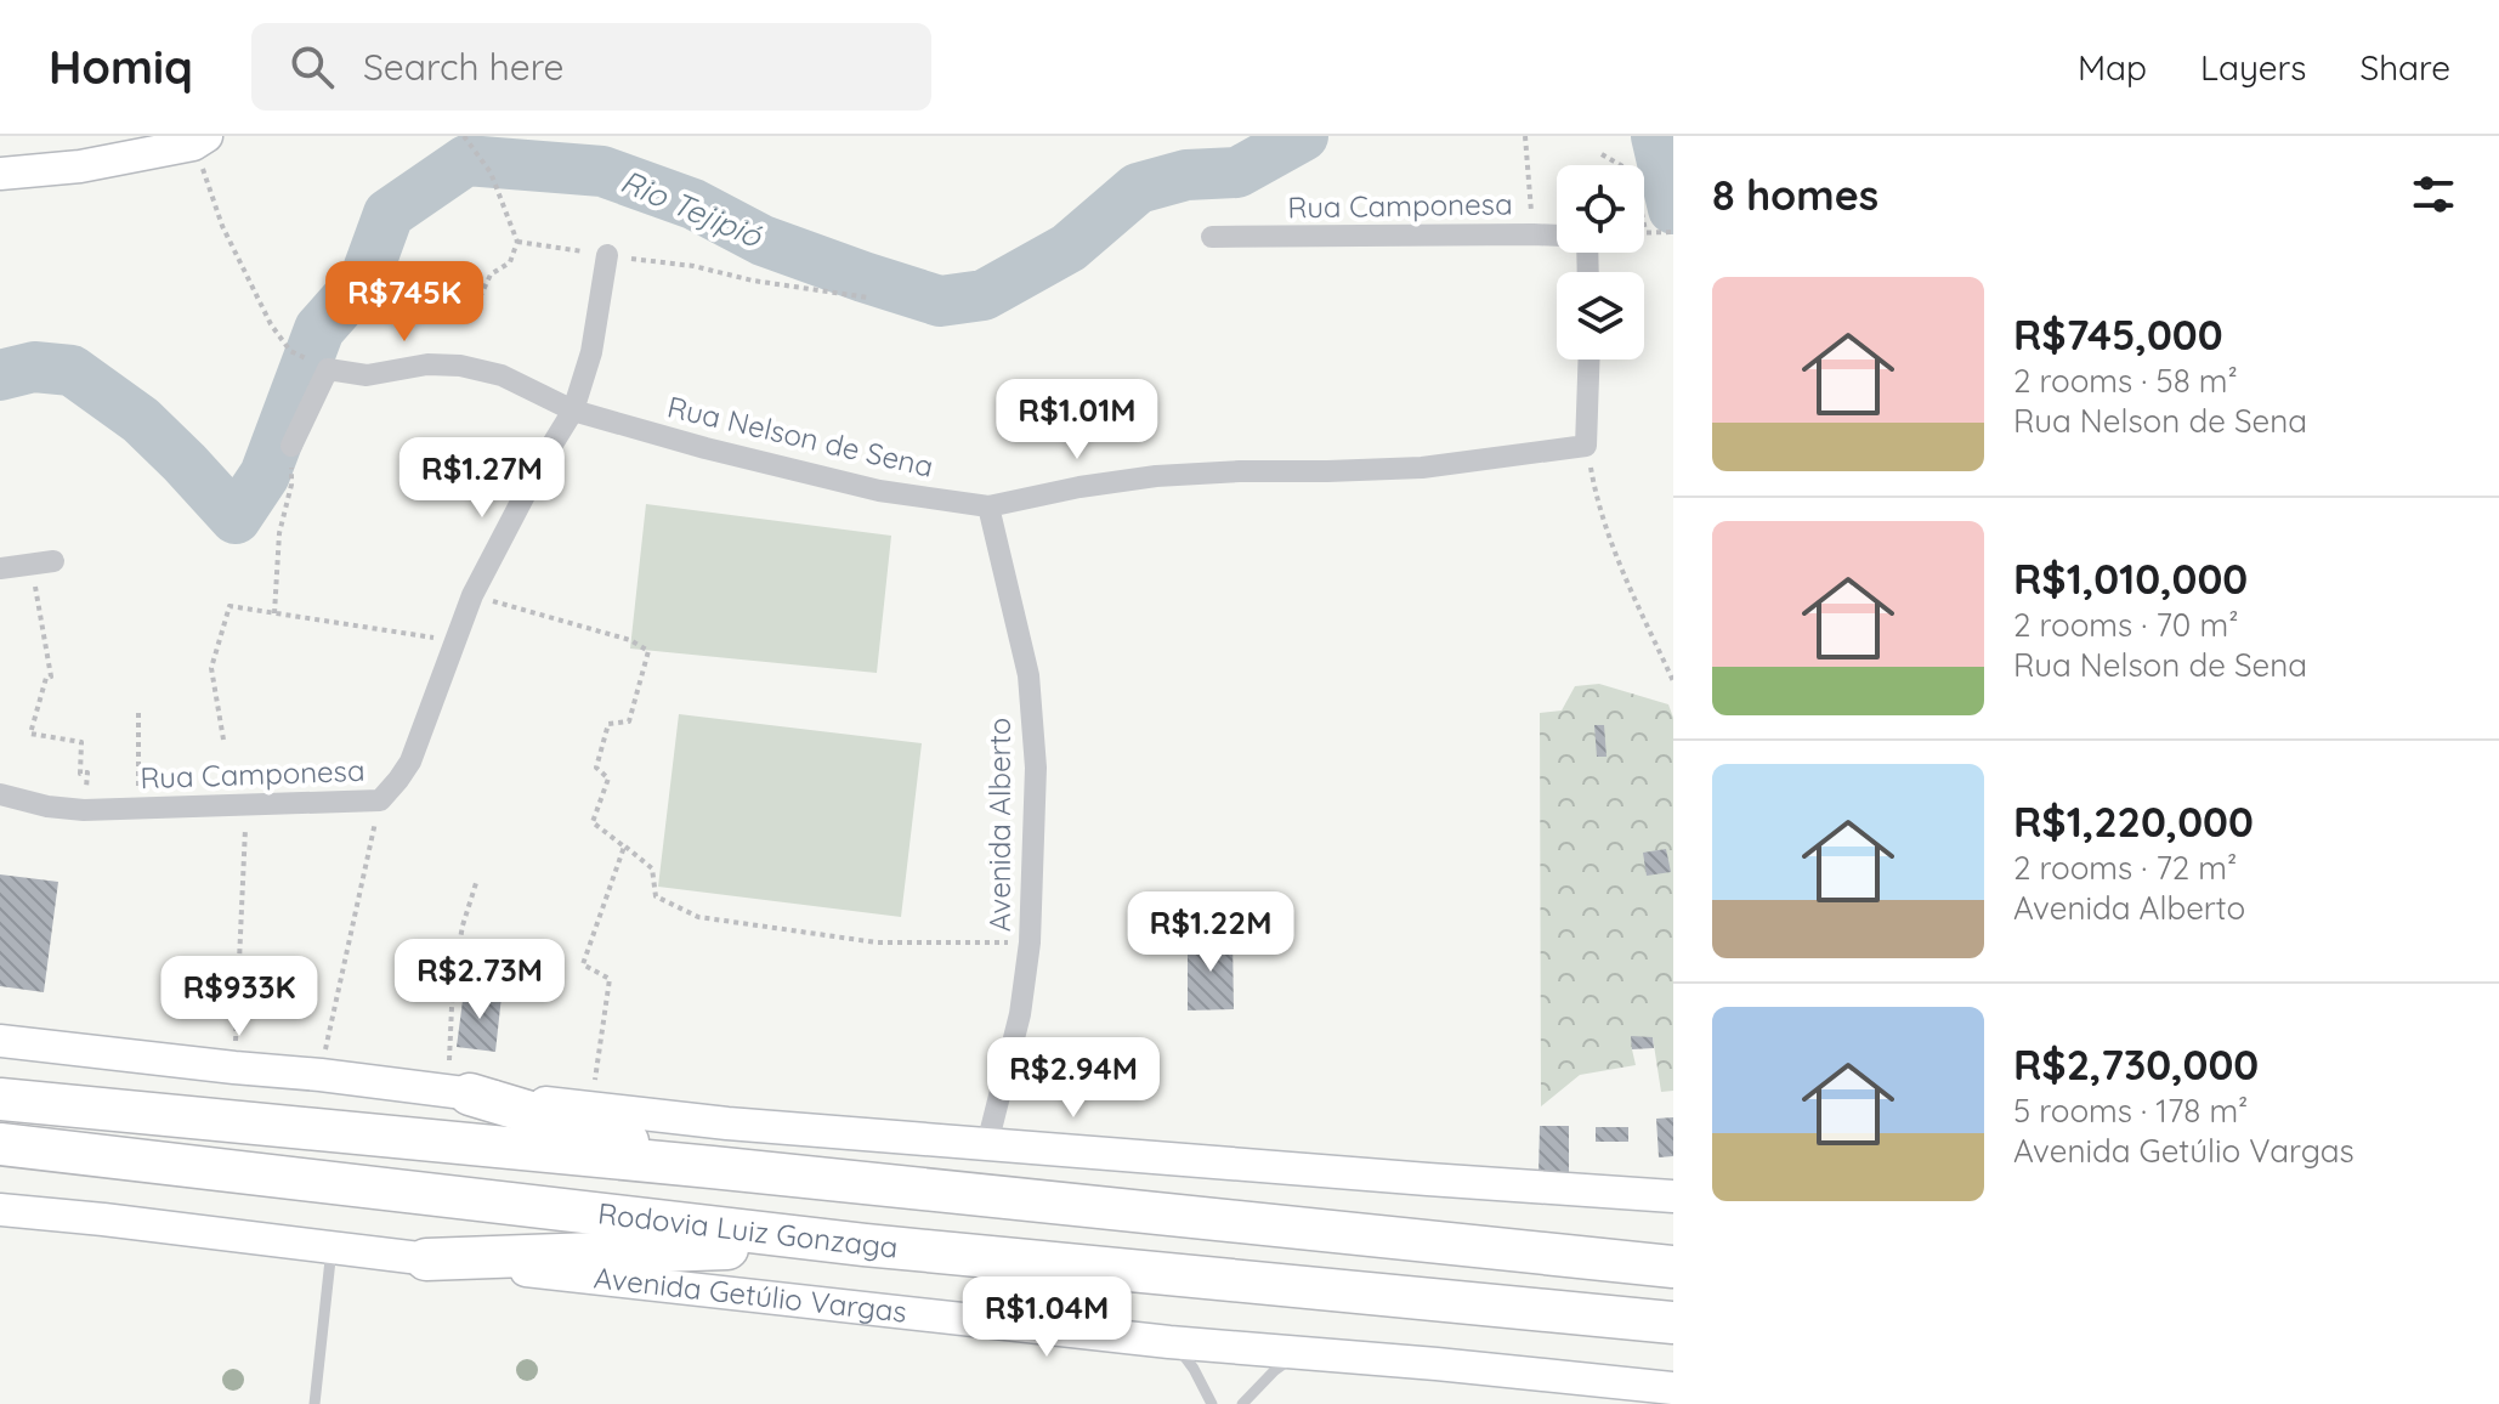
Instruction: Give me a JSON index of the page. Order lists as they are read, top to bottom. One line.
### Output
{"streets":{"highway":["Rodovia Luiz Gonzaga"],"street":["Rua Camponesa","Rua Nelson de Sena","Avenida Alberto","Avenida Getúlio Vargas"]},"crossings":[["Rua Camponesa","Rua Nelson de Sena"],["Rua Nelson de Sena","Avenida Alberto"]],"water":["Rio Tejipió"],"page":{"header":"Homiq","search":"Search here","nav":["Map","Layers","Share"],"heading":"8 homes","list":[{"name":"R$745,000","note":"2 rooms · 58 m² · Rua Nelson de Sena"},{"name":"R$1,010,000","note":"2 rooms · 70 m² · Rua Nelson de Sena"},{"name":"R$1,220,000","note":"2 rooms · 72 m² · Avenida Alberto"},{"name":"R$2,730,000","note":"5 rooms · 178 m² · Avenida Getúlio Vargas"}],"price":["R$745K","R$1.01M","R$1.27M","R$1.22M","R$2.73M","R$933K","R$2.94M","R$1.04M"]}}
